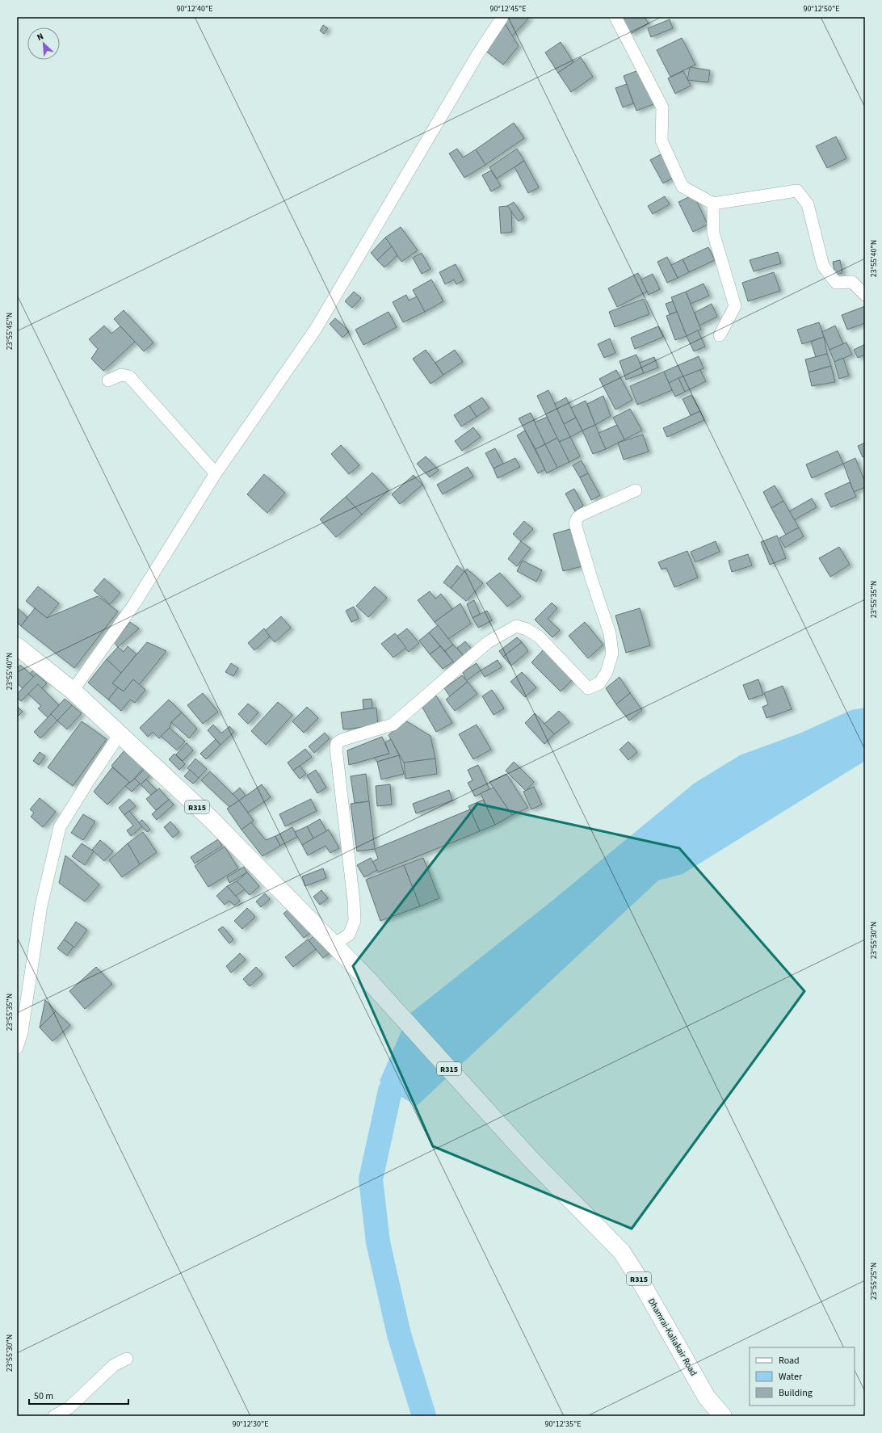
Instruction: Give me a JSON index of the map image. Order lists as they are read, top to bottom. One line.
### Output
{"streets":{"main road":["R315","Dhamrai-Kaliakair Road"]},"crossings":[["R315","Dhamrai-Kaliakair Road"]],"legend":["Road","Water","Building"],"scale_bar":"50 m","north":"top left","coordinates":["90°12'40\"E","90°12'45\"E","90°12'50\"E","23°55'40\"N","23°55'45\"N","23°55'35\"N","23°55'30\"N","23°55'25\"N","90°12'30\"E","90°12'35\"E"]}
